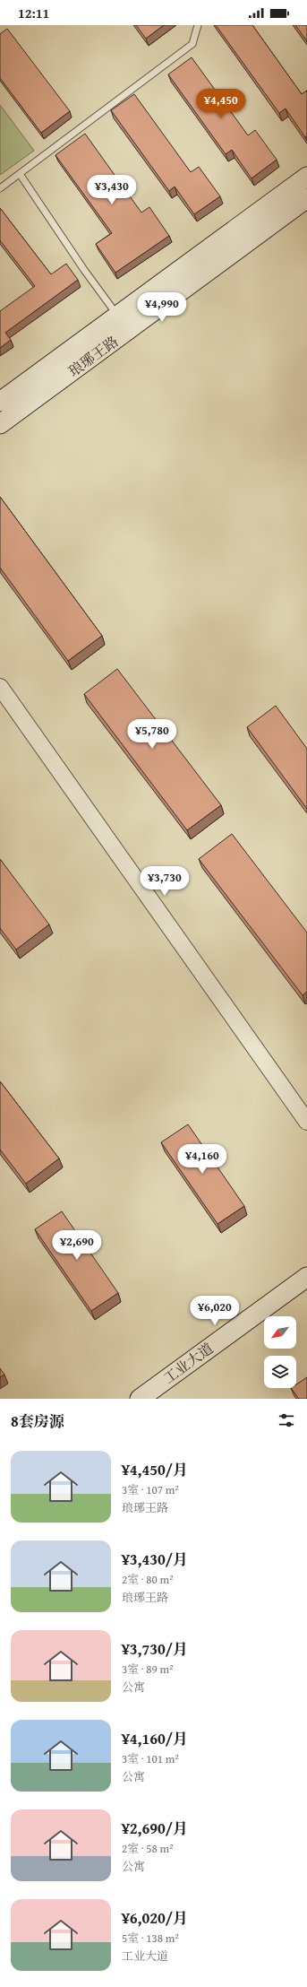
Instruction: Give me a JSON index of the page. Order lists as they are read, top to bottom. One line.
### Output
{"streets":{"main road":["琅琊王路","工业大道"]},"north":"bottom left","page":{"status":"12:11","price":["¥4,450","¥3,430","¥4,990","¥5,780","¥3,730","¥4,160","¥2,690","¥6,020"],"heading":"8套房源","list":[{"name":"¥4,450/月","note":"3室 · 107 m² · 琅琊王路"},{"name":"¥3,430/月","note":"2室 · 80 m² · 琅琊王路"},{"name":"¥3,730/月","note":"3室 · 89 m² · 公寓"},{"name":"¥4,160/月","note":"3室 · 101 m² · 公寓"},{"name":"¥2,690/月","note":"2室 · 58 m² · 公寓"},{"name":"¥6,020/月","note":"5室 · 138 m² · 工业大道"}]}}
